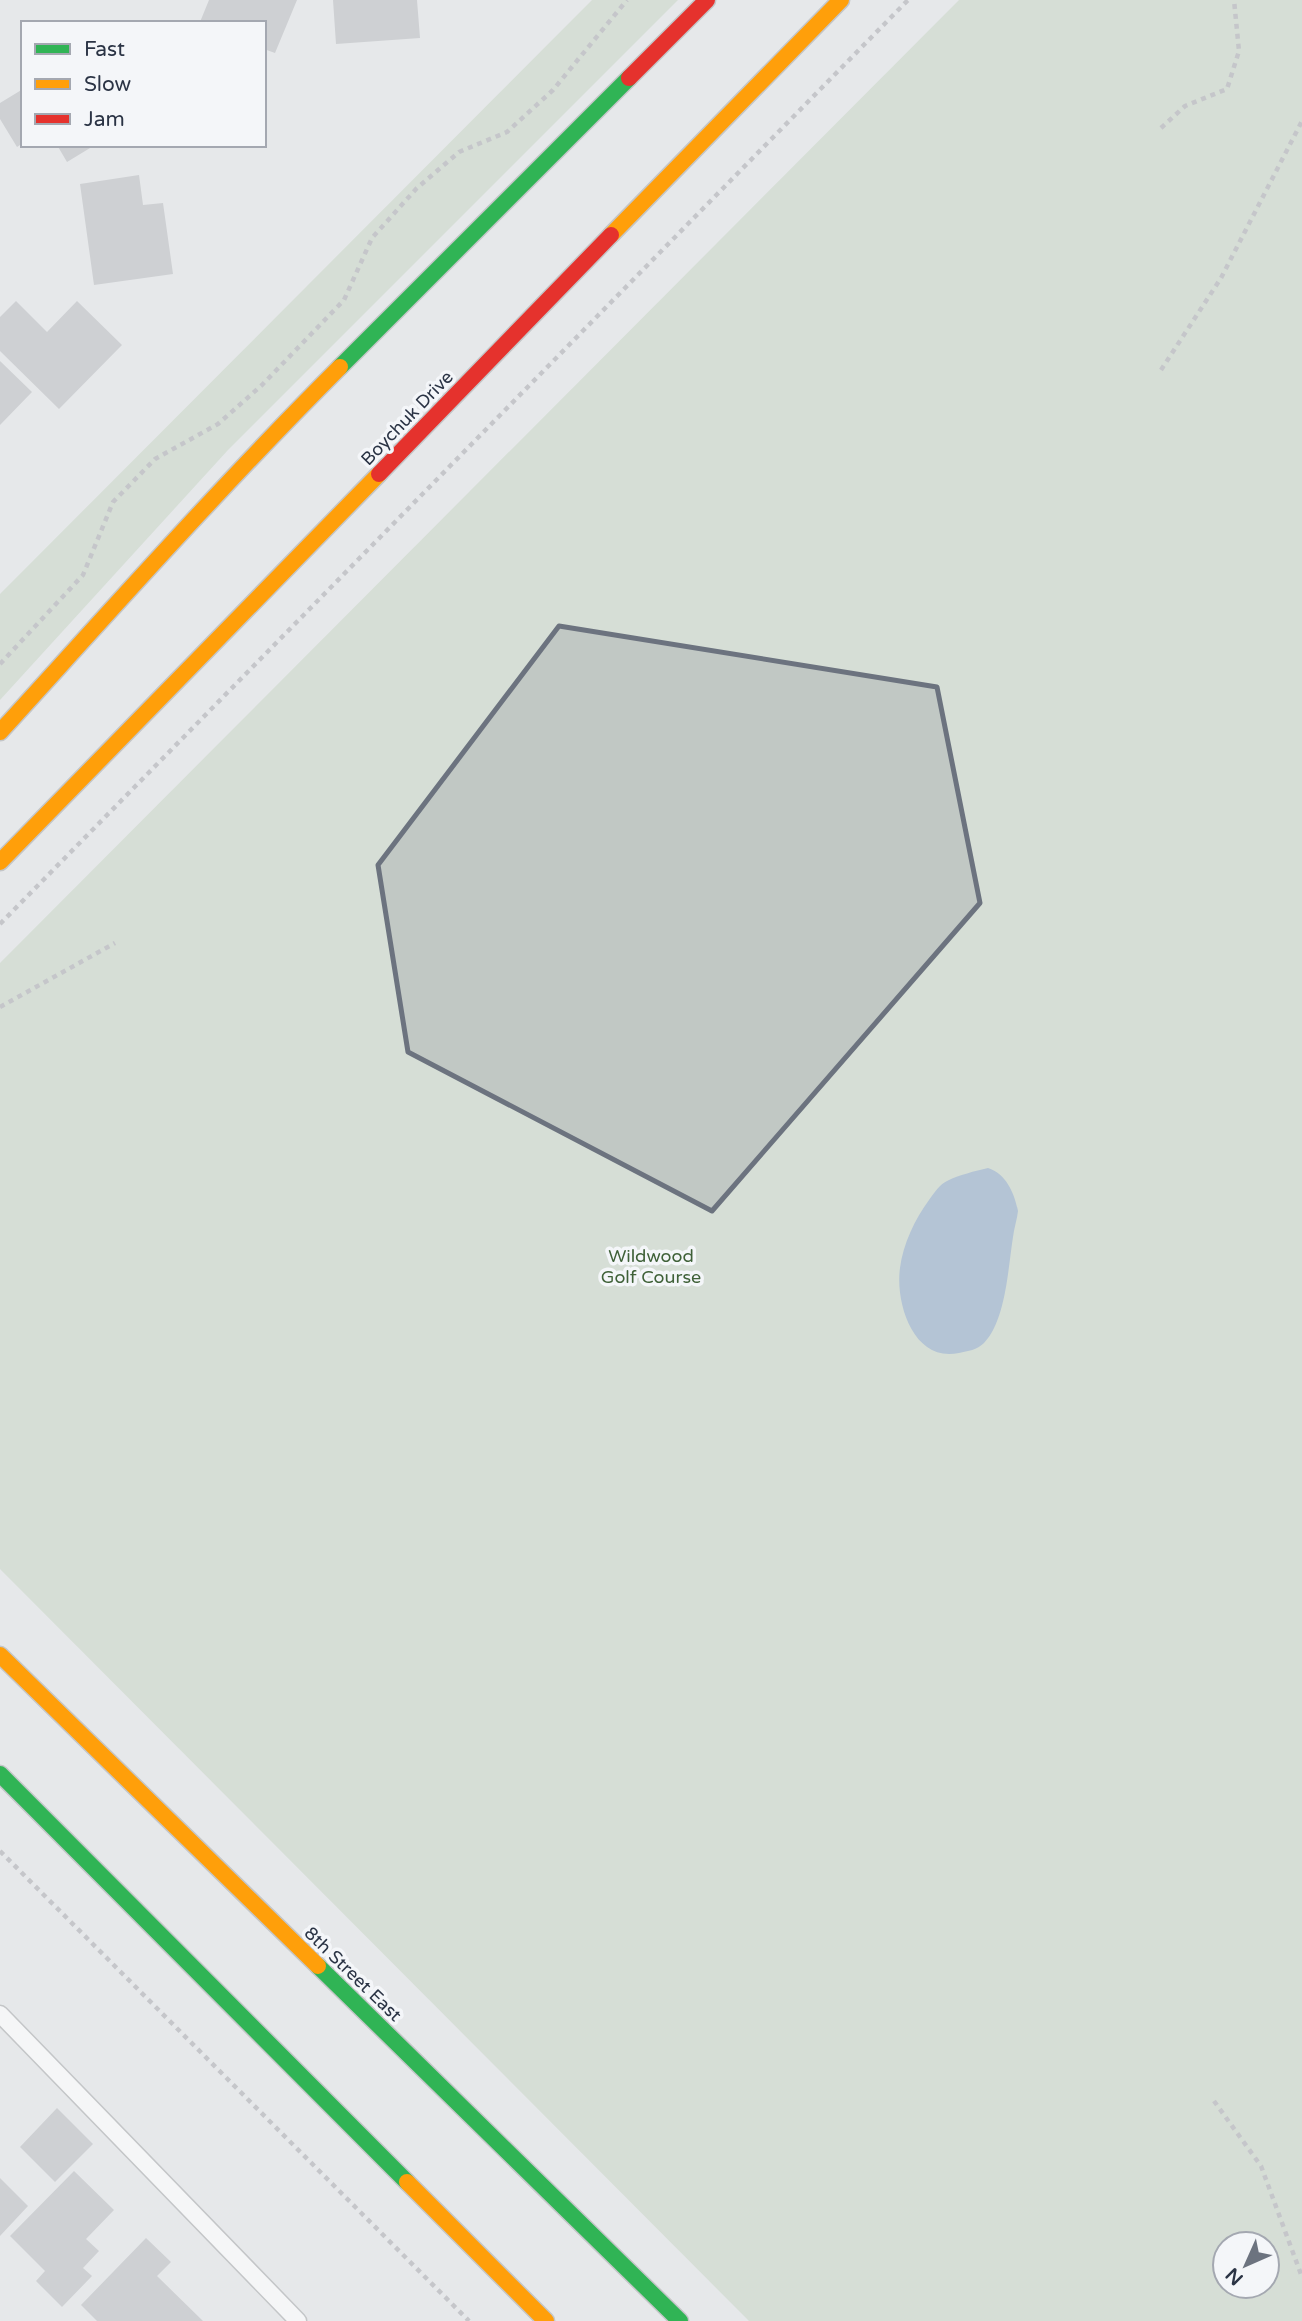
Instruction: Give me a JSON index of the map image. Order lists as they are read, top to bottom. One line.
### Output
{"streets":{"main road":["Boychuk Drive","8th Street East"]},"parks":["Wildwood Golf Course"],"legend":["Fast","Slow","Jam"],"north":"bottom left"}
